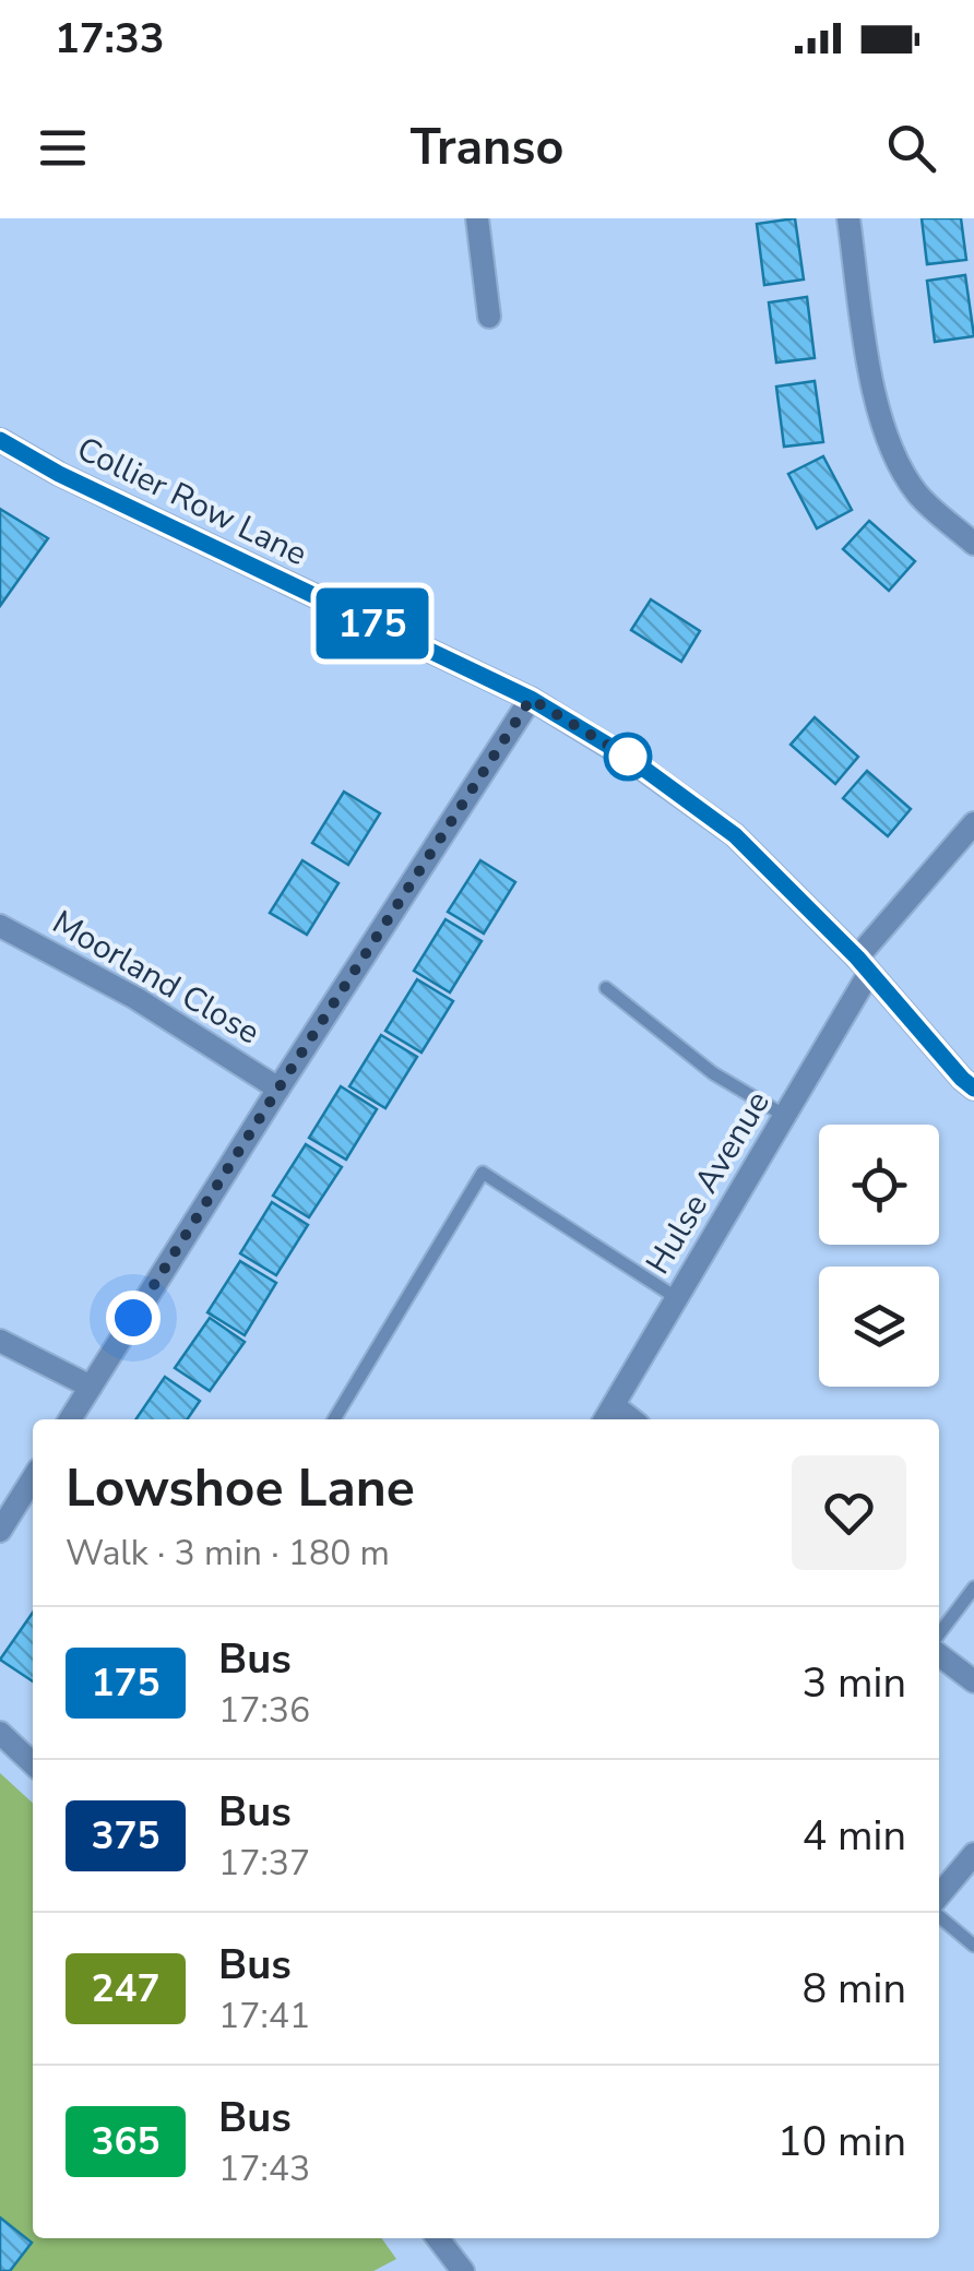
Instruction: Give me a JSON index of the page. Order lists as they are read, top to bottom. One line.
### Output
{"streets":{"main road":["Collier Row Lane"],"street":["Moorland Close","Hulse Avenue"]},"crossings":[["Collier Row Lane","Hulse Avenue"]],"lines":["bus line 175"],"page":{"status":"17:33","header":"Transo","on_map":"175","heading":["Lowshoe Lane","Walk · 3 min · 180 m"],"list":[{"mark":"175","name":"Bus","note":"17:36","value":"3 min"},{"mark":"375","name":"Bus","note":"17:37","value":"4 min"},{"mark":"247","name":"Bus","note":"17:41","value":"8 min"},{"mark":"365","name":"Bus","note":"17:43","value":"10 min"}]}}
